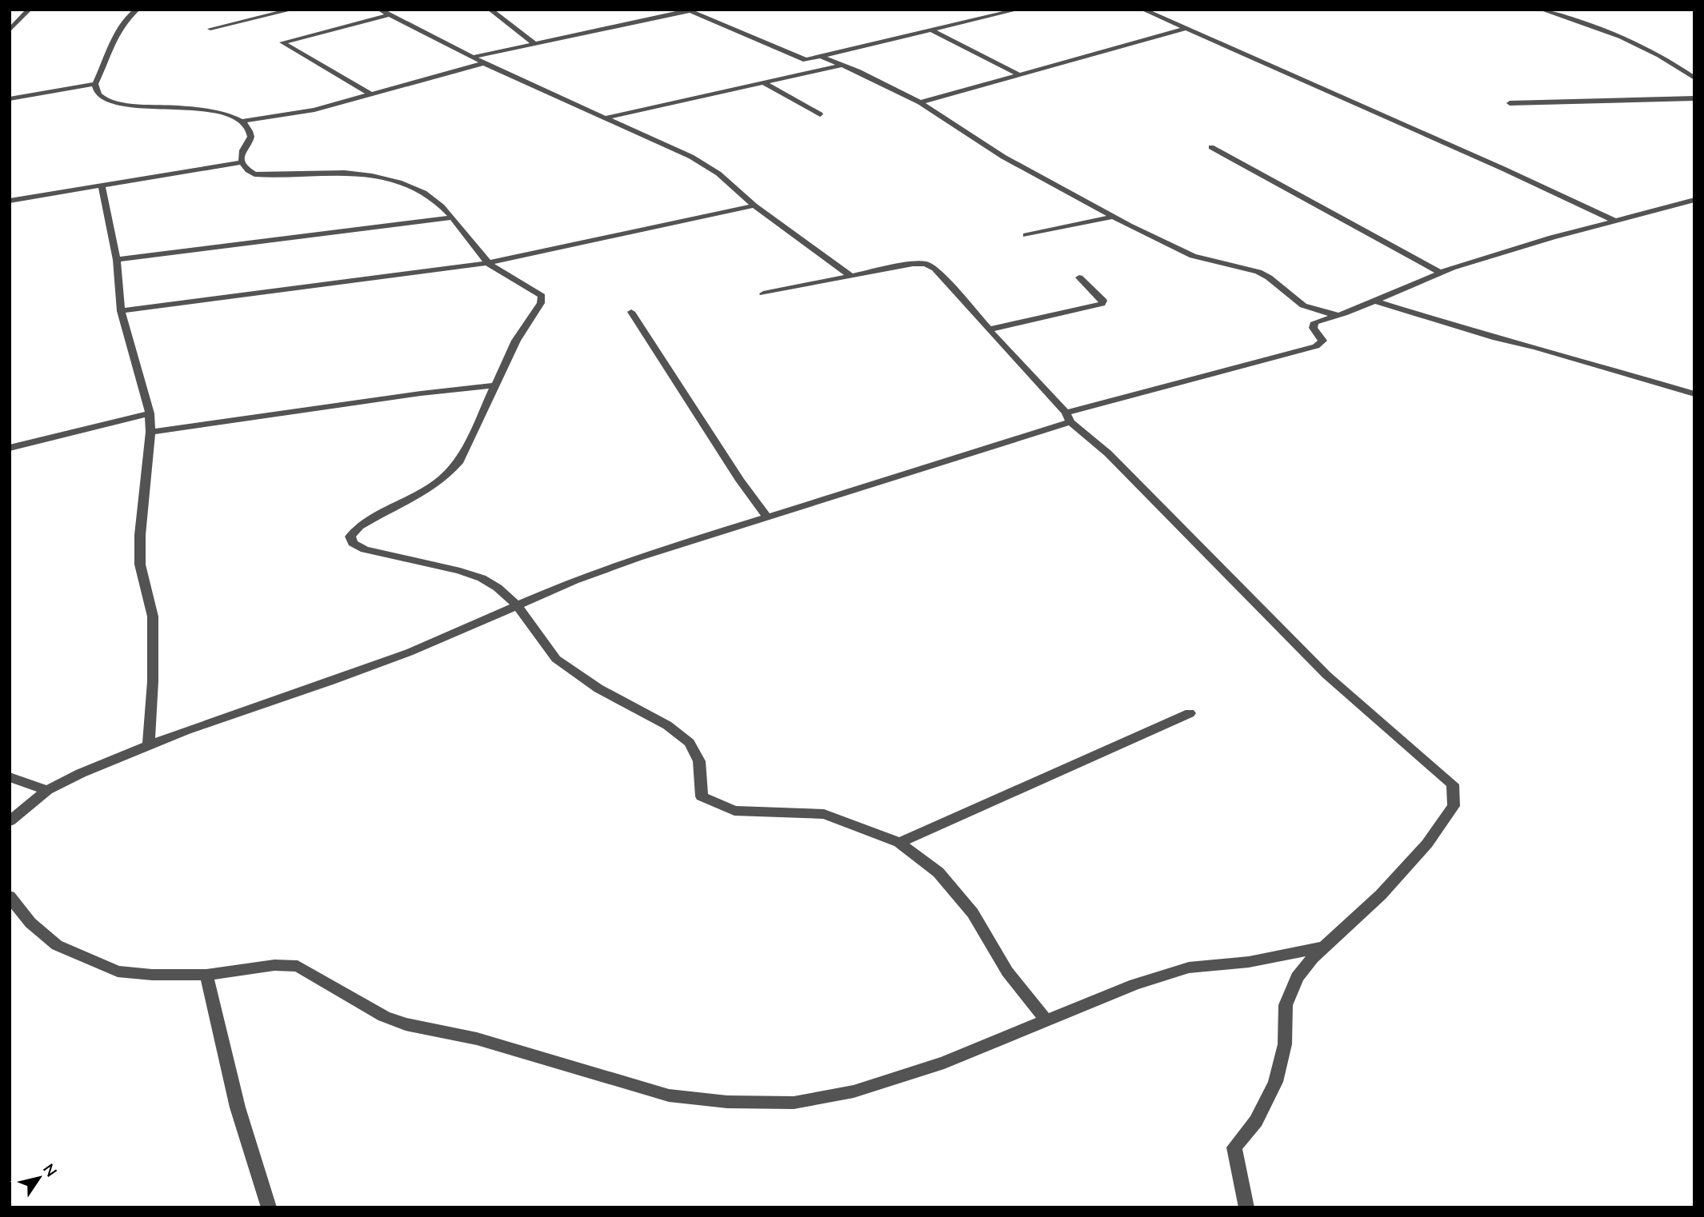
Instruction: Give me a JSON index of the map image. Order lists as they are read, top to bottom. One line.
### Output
{"north":"top right"}
